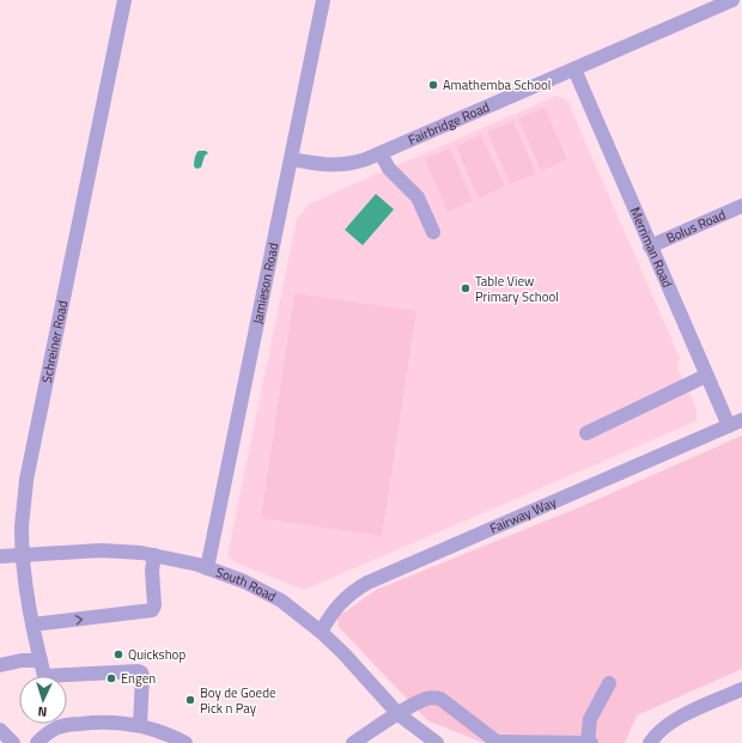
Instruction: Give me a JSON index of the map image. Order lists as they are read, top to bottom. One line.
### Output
{"streets":{"street":["Fairbridge Road","Bolus Road","Merriman Road","Jamieson Road","Schreiner Road","Fairway Way","South Road"]},"crossings":[["Fairbridge Road","Merriman Road"],["Fairbridge Road","Jamieson Road"],["Bolus Road","Merriman Road"],["Merriman Road","Fairway Way"],["Jamieson Road","South Road"],["Schreiner Road","South Road"],["Fairway Way","South Road"]],"places":["Amathemba School","Table View Primary School","Quickshop","Engen","Boy de Goede Pick n Pay"],"north":"bottom"}
